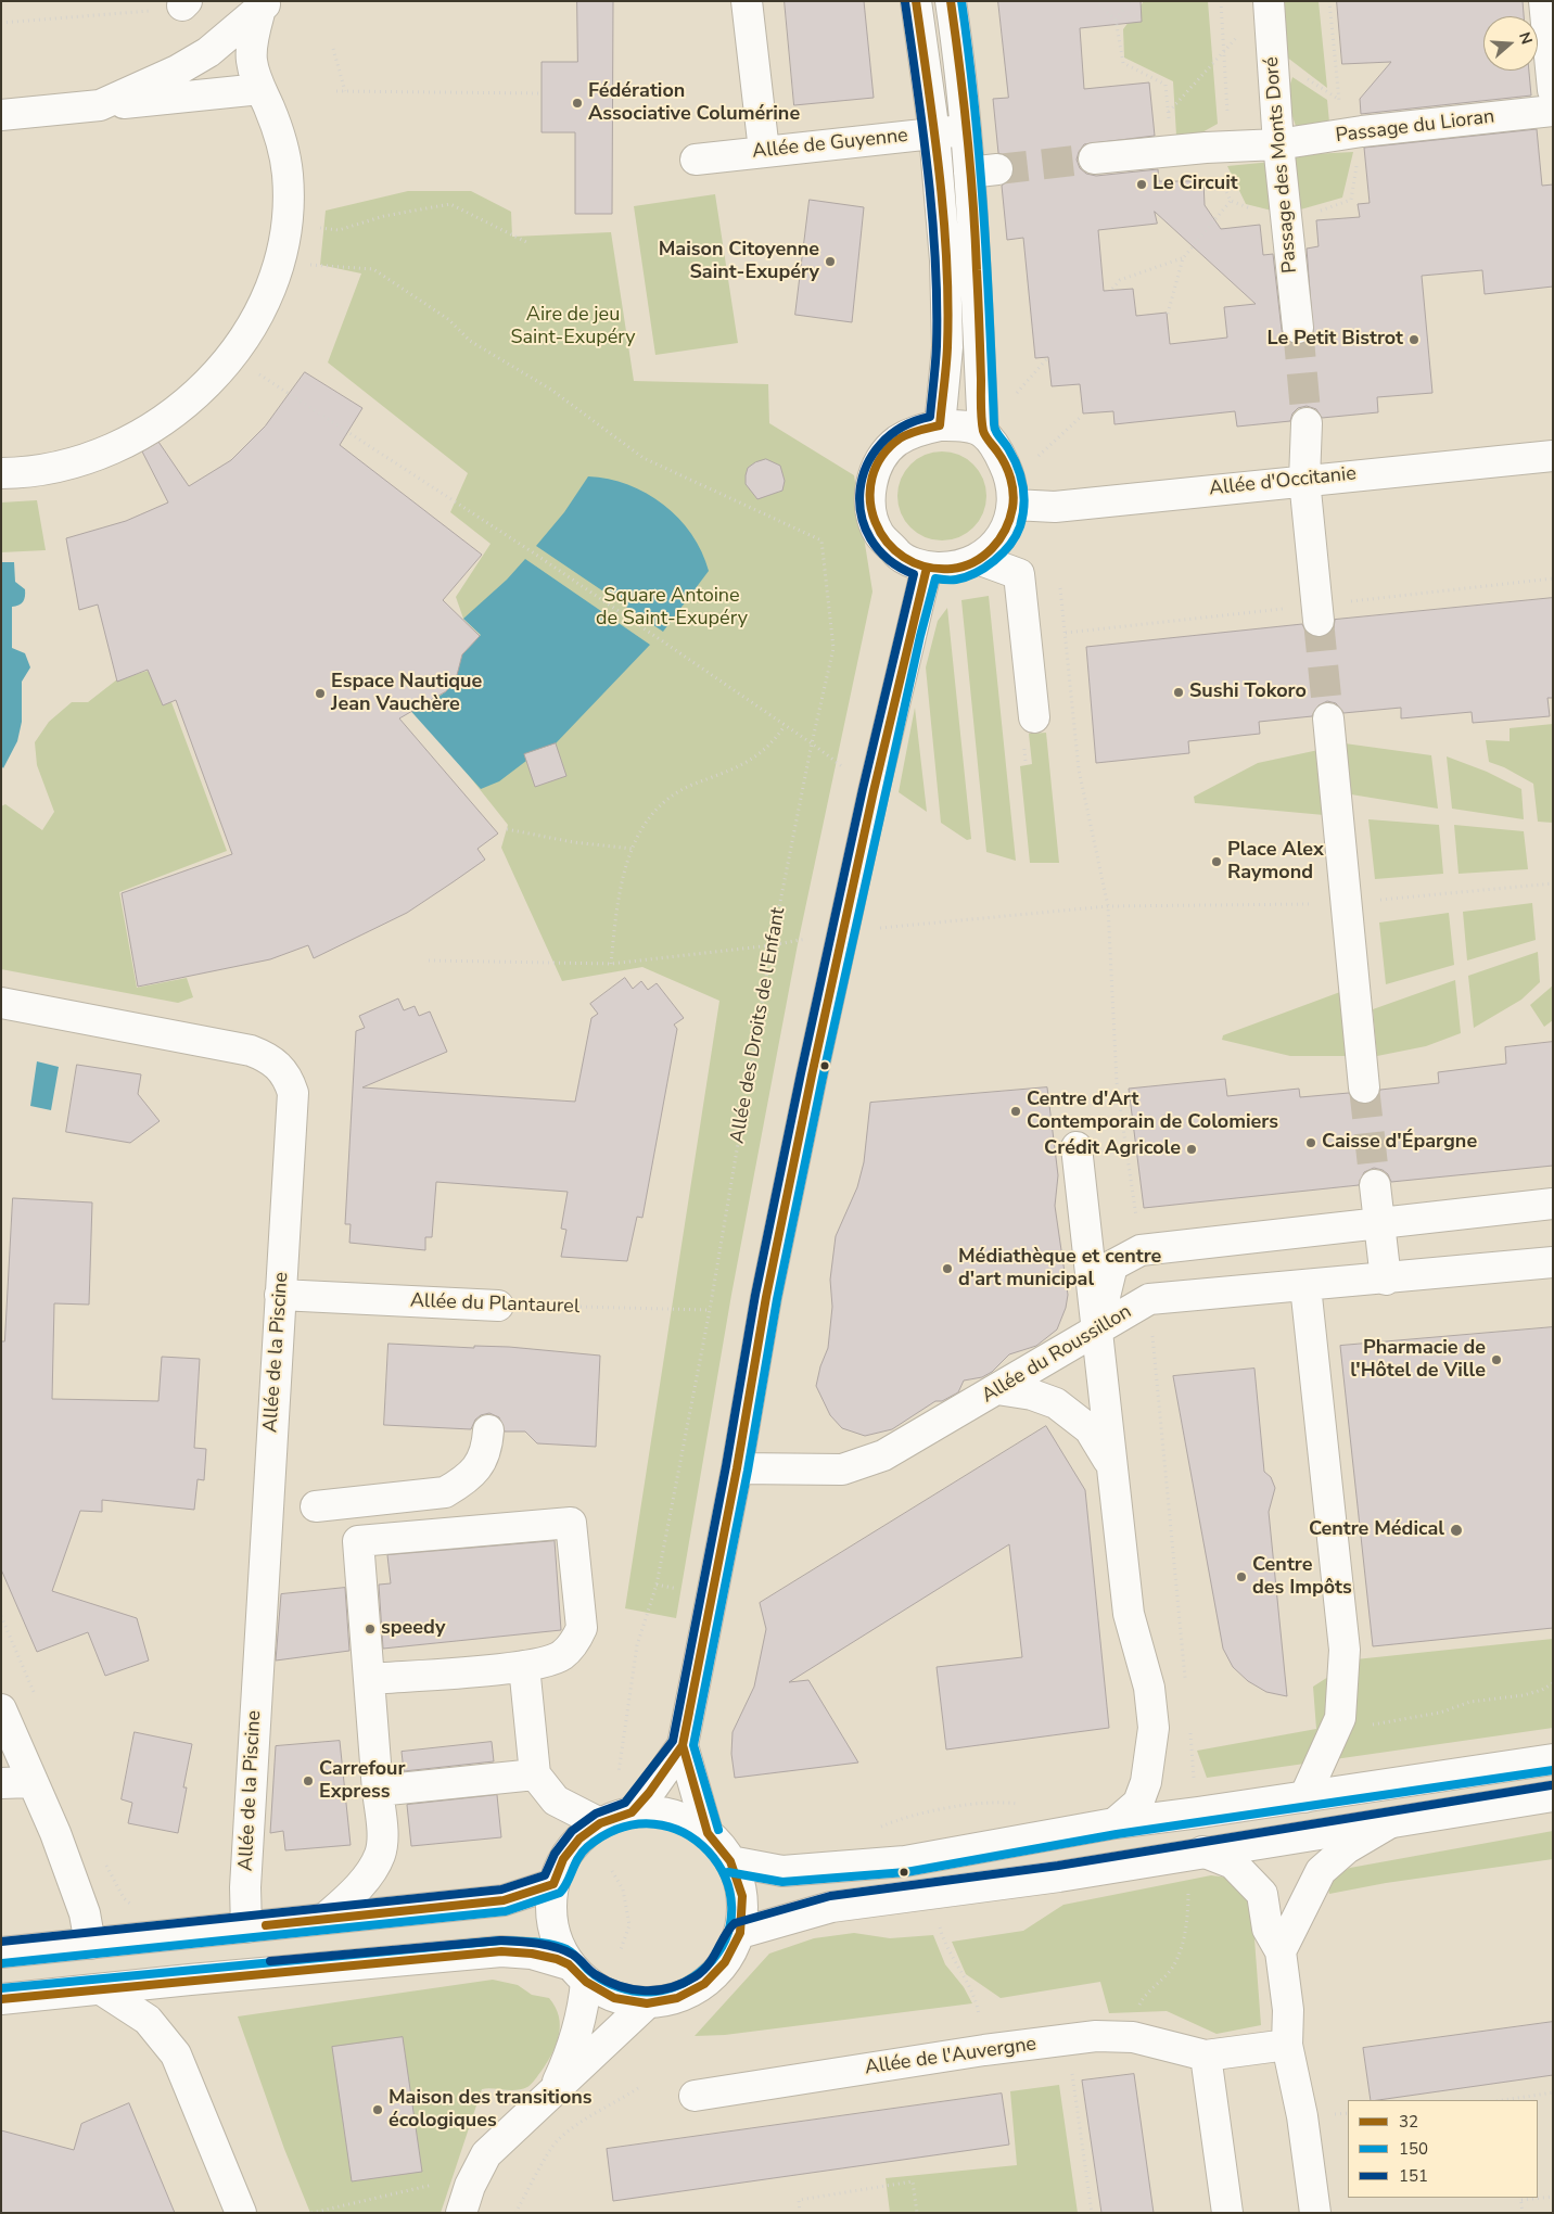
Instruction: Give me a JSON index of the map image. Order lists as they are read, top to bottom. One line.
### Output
{"streets":{"street":["Passage du Lioran","Allée de Guyenne","Passage des Monts Doré","Allée d'Occitanie","Allée du Plantaurel","Allée de la Piscine","Allée du Roussillon","Allée de l'Auvergne"],"path":["Allée des Droits de l'Enfant"]},"crossings":[["Passage du Lioran","Passage des Monts Doré"],["Allée des Droits de l'Enfant","Allée du Plantaurel"],["Allée du Plantaurel","Allée de la Piscine"]],"parks":["Aire de jeu Saint-Exupéry","Square Antoine de Saint-Exupéry"],"places":["Fédération Associative Columérine","Le Circuit","Maison Citoyenne Saint-Exupéry","Le Petit Bistrot","Sushi Tokoro","Espace Nautique Jean Vauchère","Place Alex Raymond","Centre d'Art Contemporain de Colomiers","Caisse d'Épargne","Crédit Agricole","Médiathèque et centre d'art municipal","Pharmacie de l'Hôtel de Ville","Centre Médical","Centre des Impôts","speedy","Carrefour Express","Maison des transitions écologiques"],"lines":["transit line 32","transit line 150","transit line 151"],"legend":["32","150","151"],"north":"right"}
